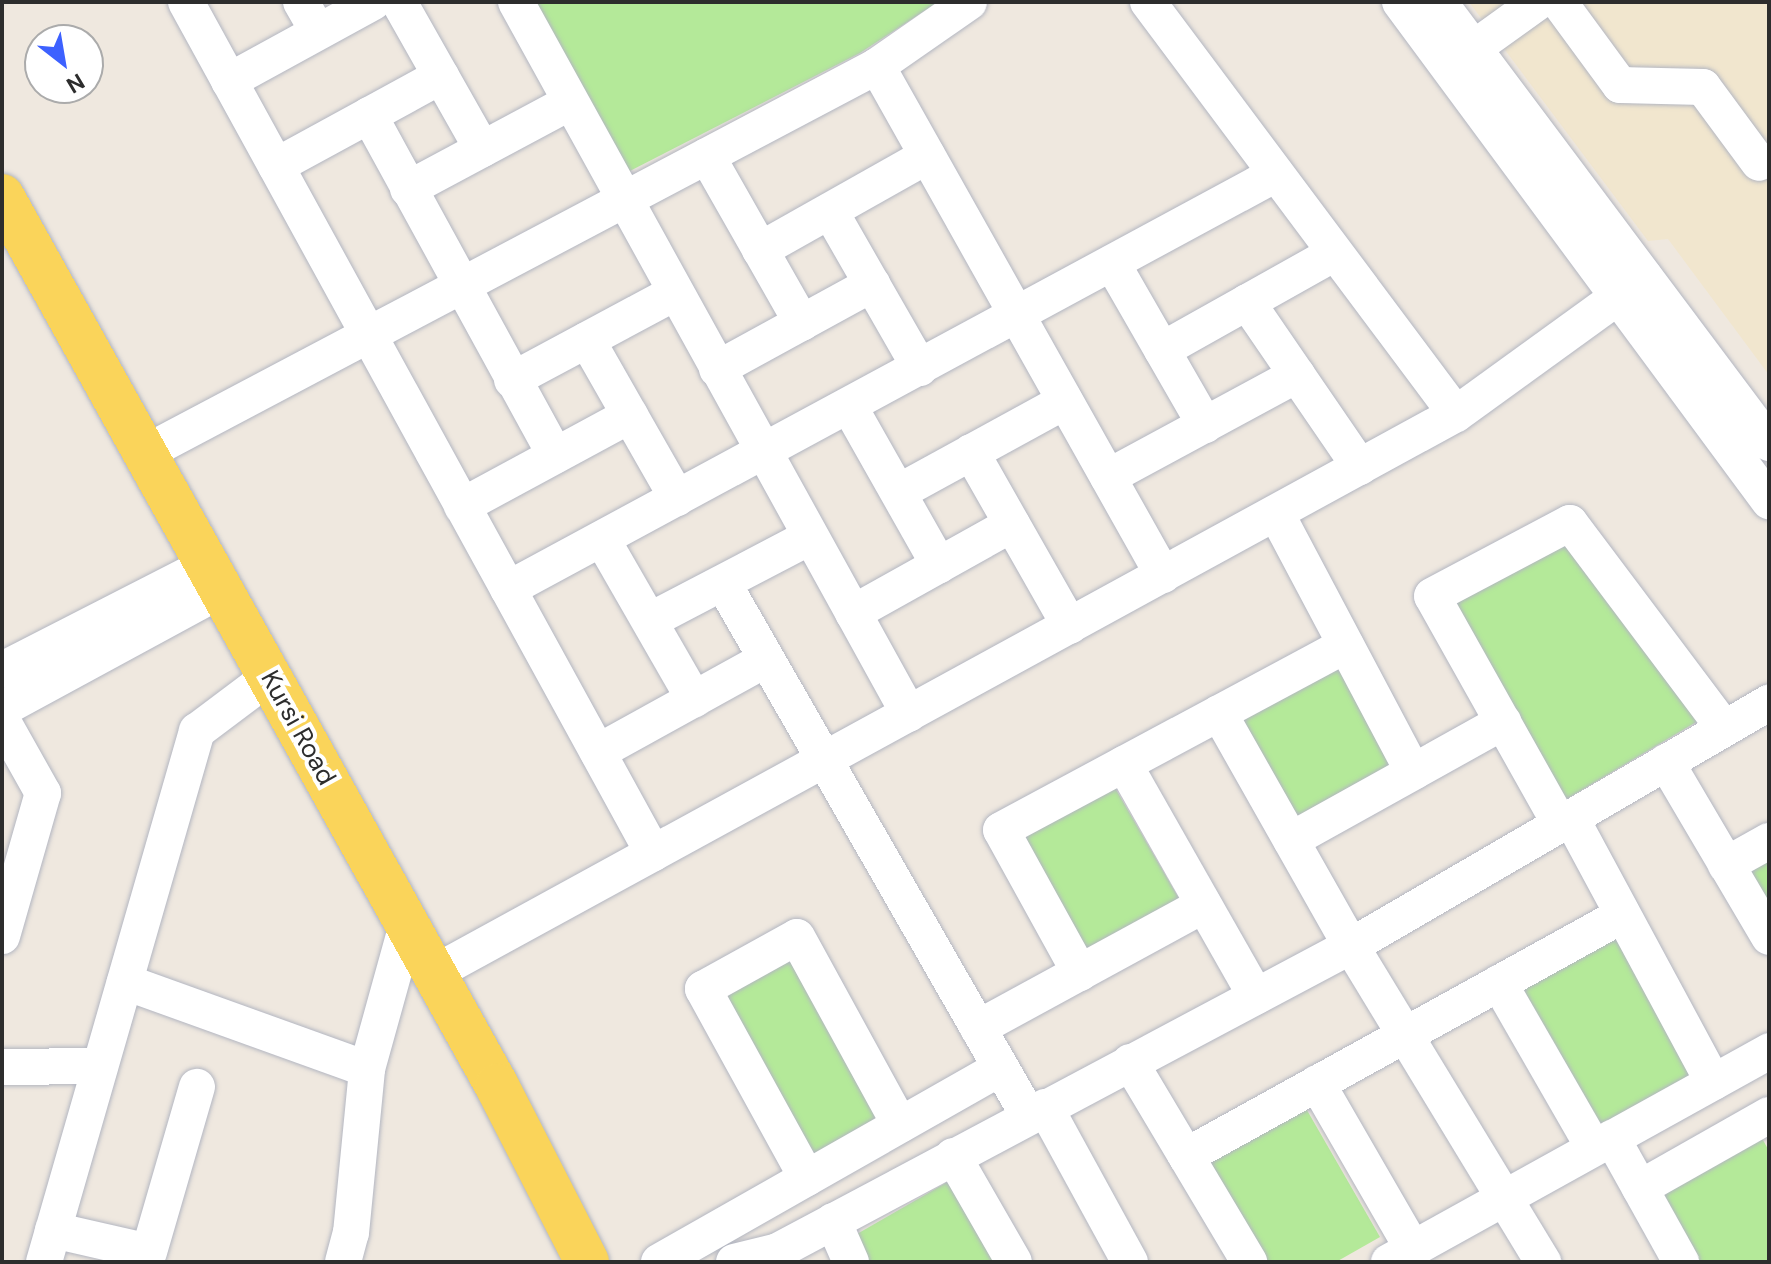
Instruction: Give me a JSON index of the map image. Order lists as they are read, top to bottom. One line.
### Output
{"streets":{"main road":["Kursi Road"]},"north":"bottom right"}
